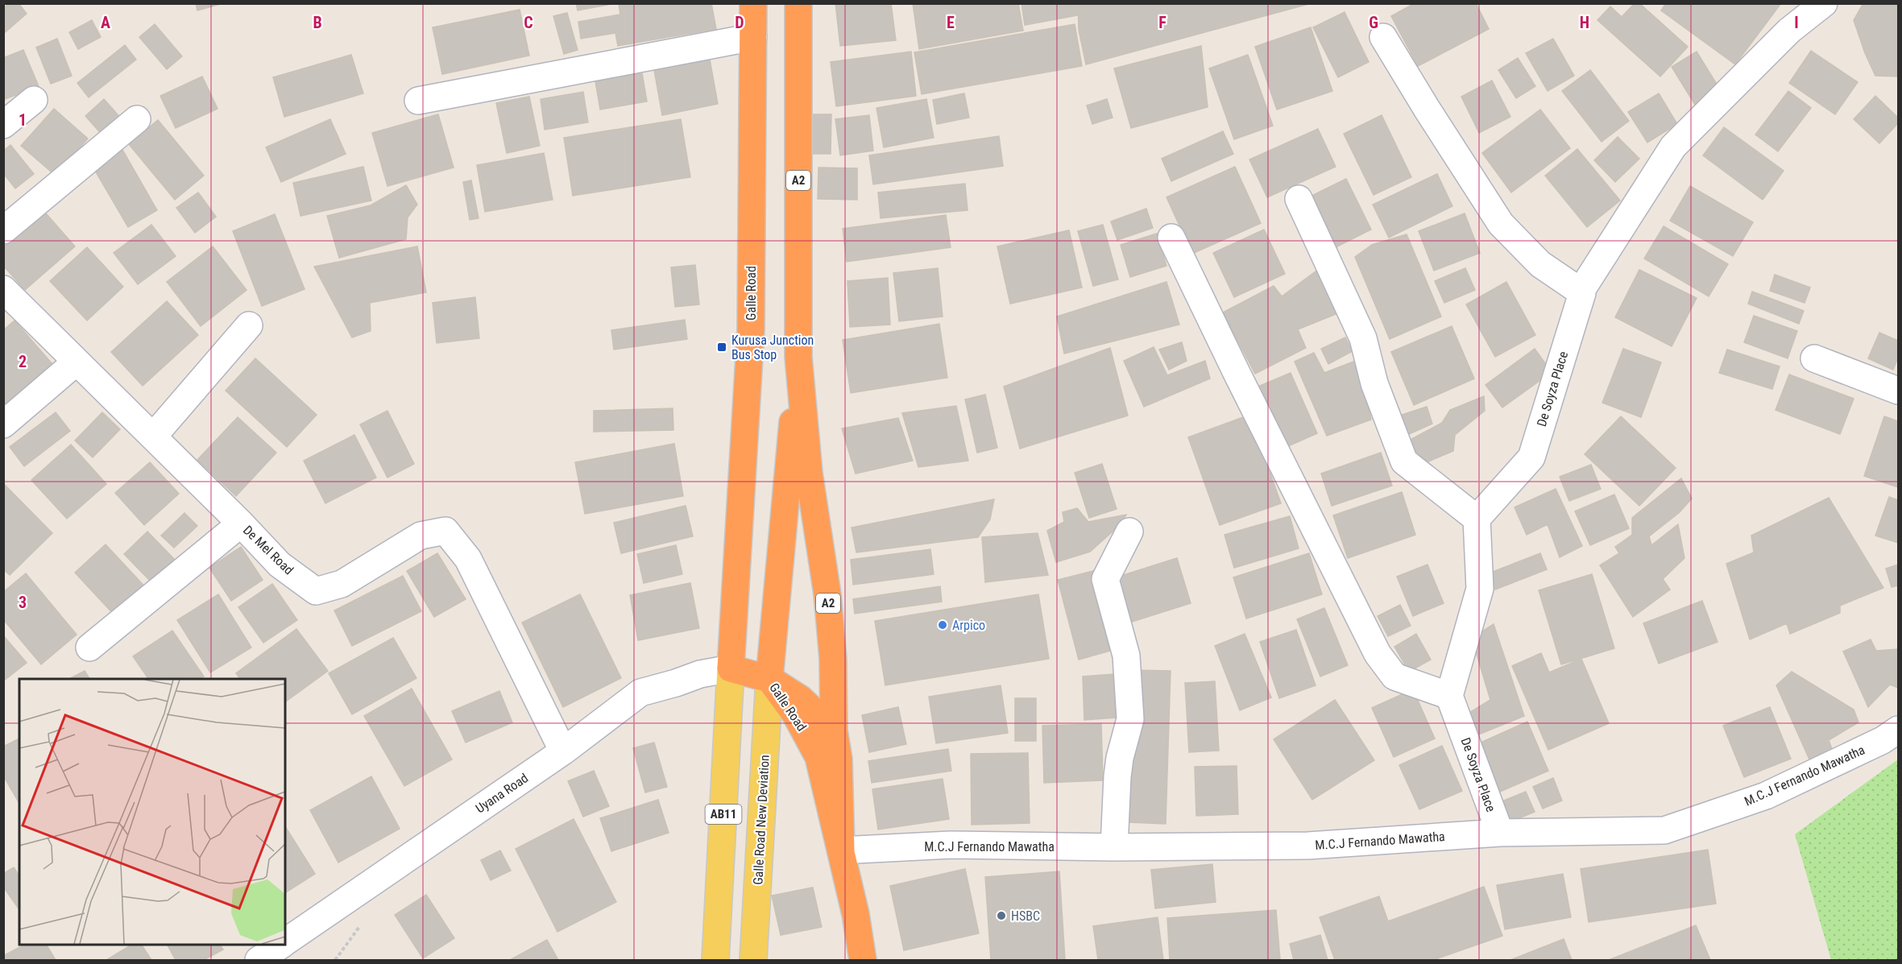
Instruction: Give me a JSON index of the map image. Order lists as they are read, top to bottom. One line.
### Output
{"streets":{"highway":["A2","Galle Road"],"main road":["AB11","Galle Road New Deviation"],"street":["De Soyza Place","De Mel Road","M.C.J Fernando Mawatha","Uyana Road"]},"crossings":[["Galle Road","M.C.J Fernando Mawatha"],["Galle Road","Uyana Road"],["Galle Road","AB11"],["Galle Road","Galle Road New Deviation"],["De Soyza Place","M.C.J Fernando Mawatha"],["De Mel Road","Uyana Road"],["Uyana Road","AB11"]],"places":{"transit":["Kurusa Junction Bus Stop"],"other":["Arpico","HSBC"]},"grid":{"columns":["A","B","C","D","E","F","G","H","I"],"rows":["1","2","3"]}}
